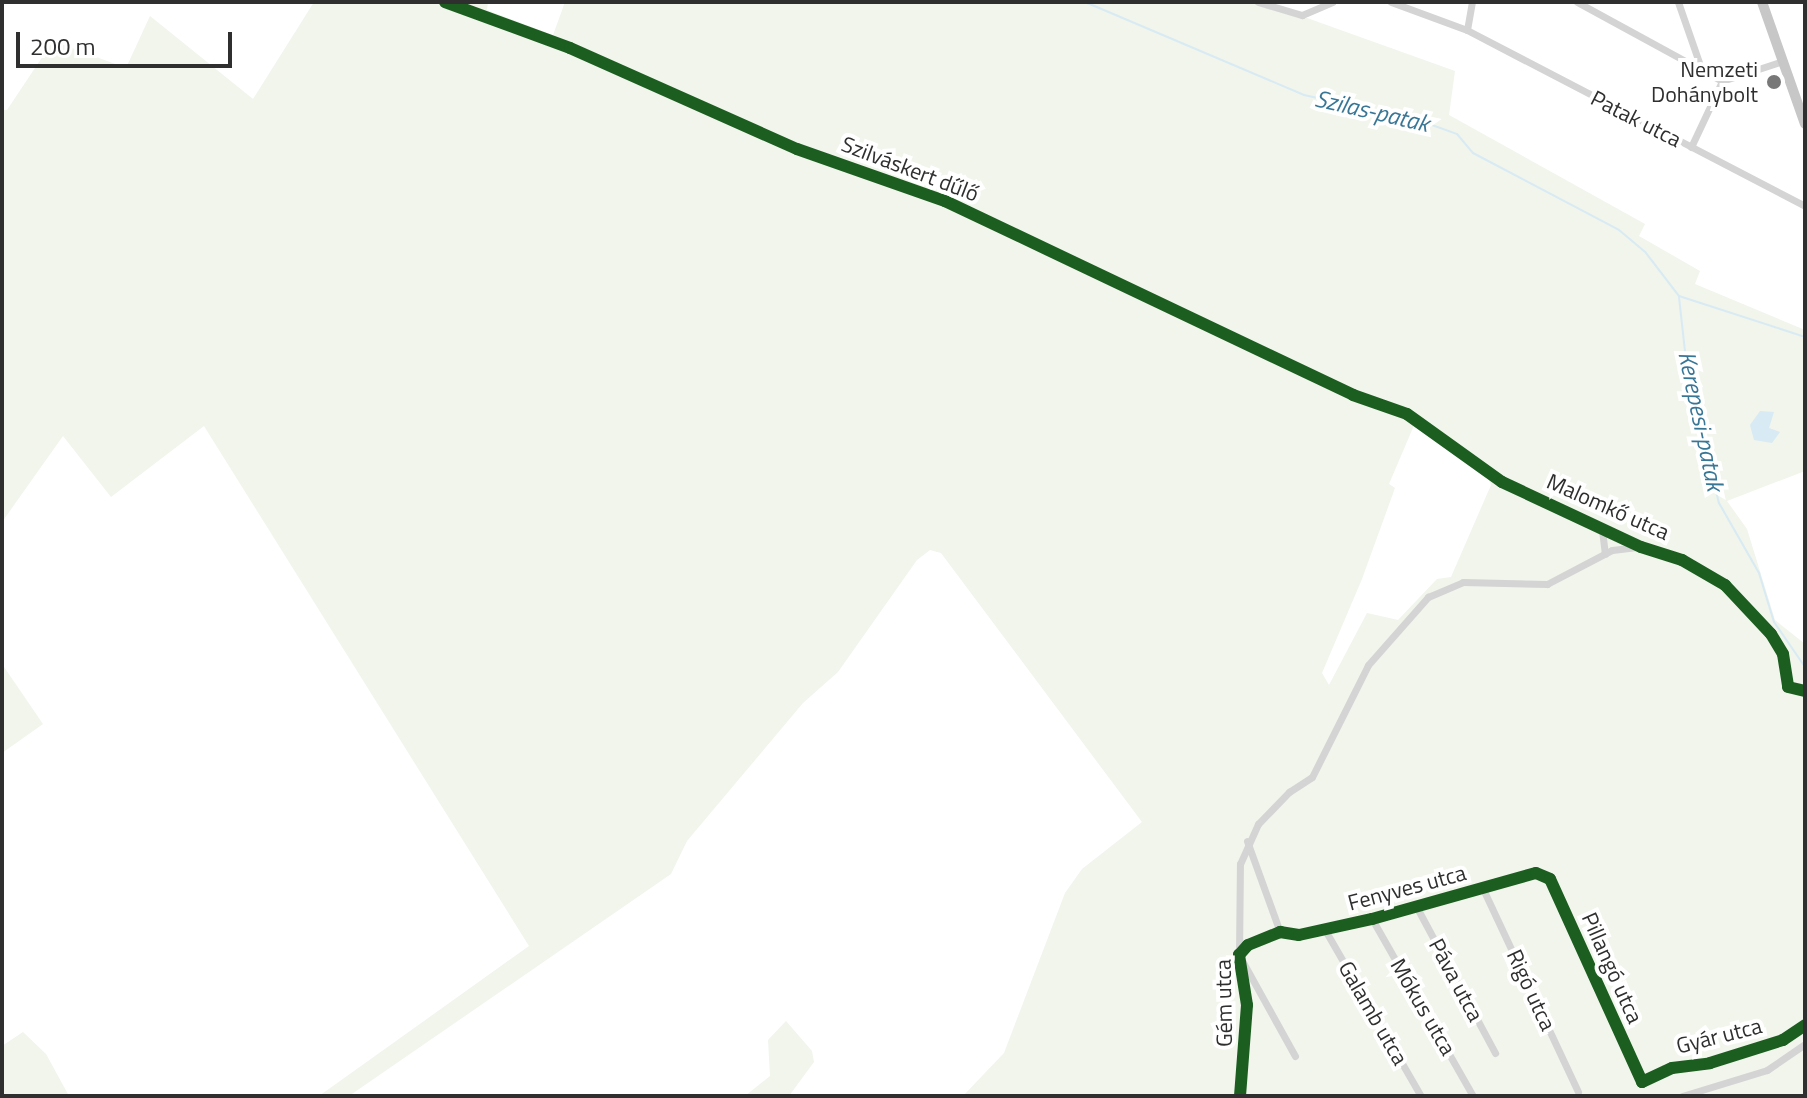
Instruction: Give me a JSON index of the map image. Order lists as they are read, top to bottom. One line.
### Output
{"streets":{"street":["Patak utca","Szilváskert dűlő","Malomkő utca","Fenyves utca","Pillangó utca","Páva utca","Rigó utca","Gém utca","Mókus utca","Galamb utca","Gyár utca"]},"crossings":[["Szilváskert dűlő","Malomkő utca"],["Fenyves utca","Pillangó utca"],["Fenyves utca","Páva utca"],["Fenyves utca","Rigó utca"],["Fenyves utca","Gém utca"],["Fenyves utca","Mókus utca"],["Fenyves utca","Galamb utca"],["Pillangó utca","Gyár utca"]],"water":["Szilas-patak","Kerepesi-patak"],"places":["Nemzeti Dohánybolt"],"scale_bar":"200 m"}
